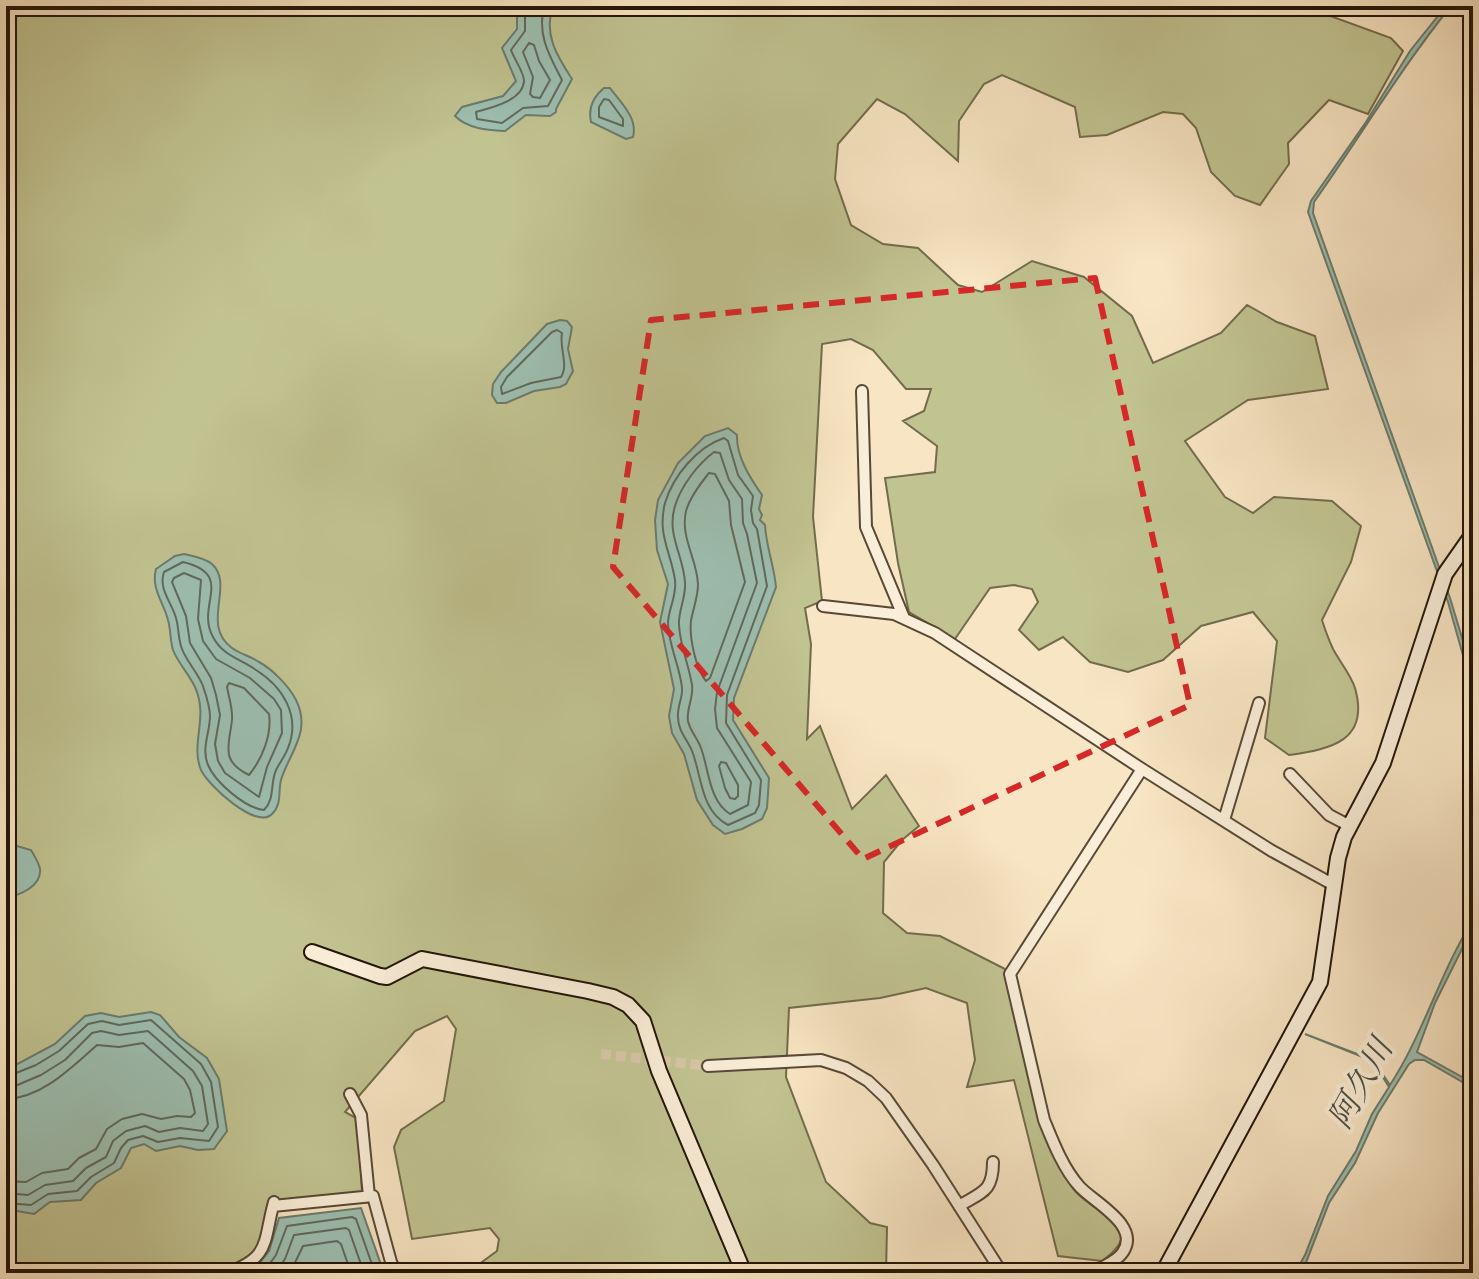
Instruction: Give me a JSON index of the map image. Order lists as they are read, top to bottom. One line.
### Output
{"water":["阿久川"]}
